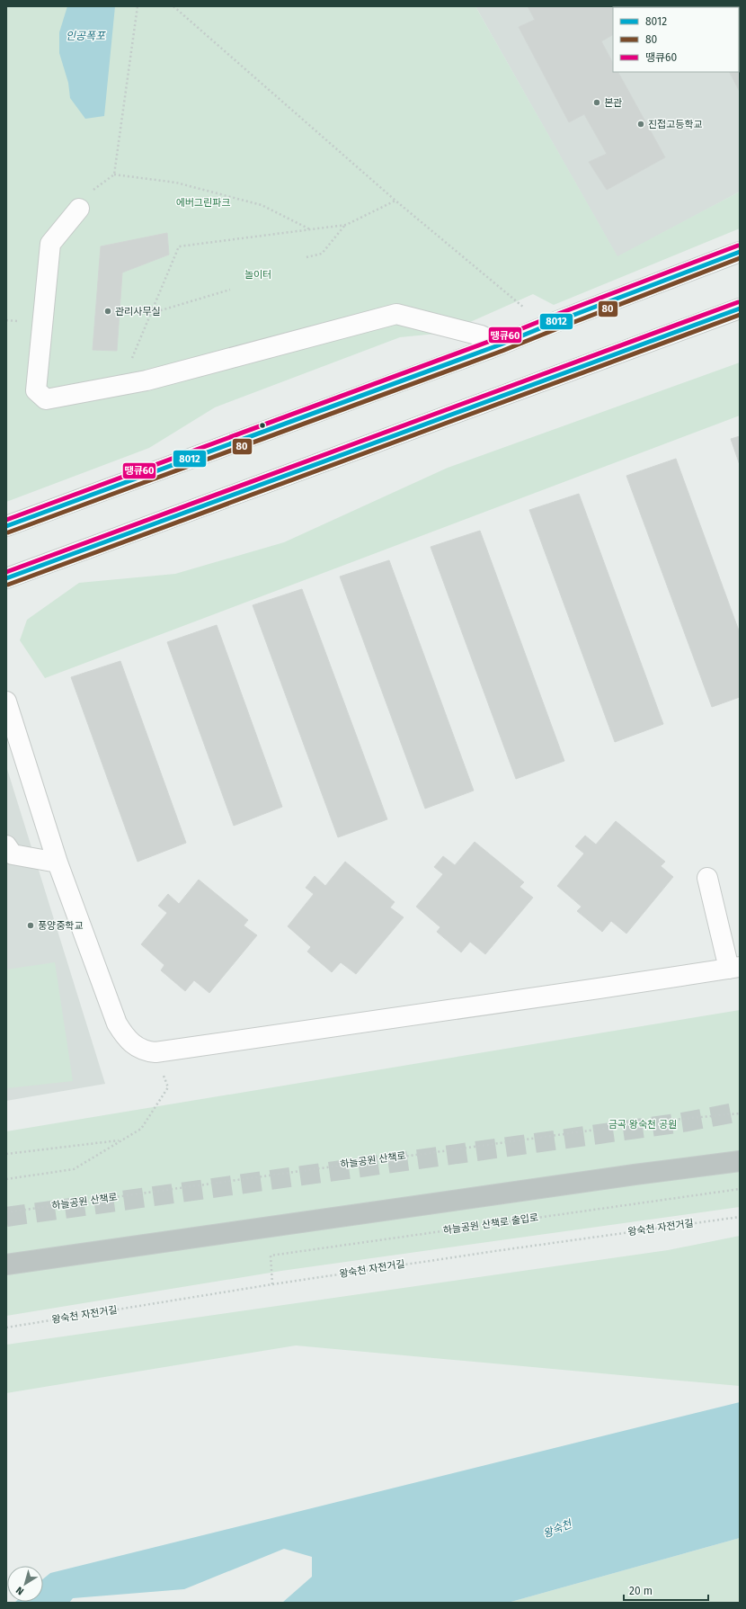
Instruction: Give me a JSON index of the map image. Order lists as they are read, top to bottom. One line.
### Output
{"streets":{"path":["하늘공원 산책로","하늘공원 산책로 출입로","왕숙천 자전거길"]},"crossings":[["하늘공원 산책로 출입로","왕숙천 자전거길"]],"water":["인공폭포","왕숙천"],"parks":["에버그린파크","놀이터","금곡 왕숙천 공원"],"places":["본관","진접고등학교","관리사무실","풍양중학교"],"lines":["transit line 땡큐60","transit line 8012","transit line 80"],"legend":["8012","80","땡큐60"],"scale_bar":"20 m","north":"bottom left"}
